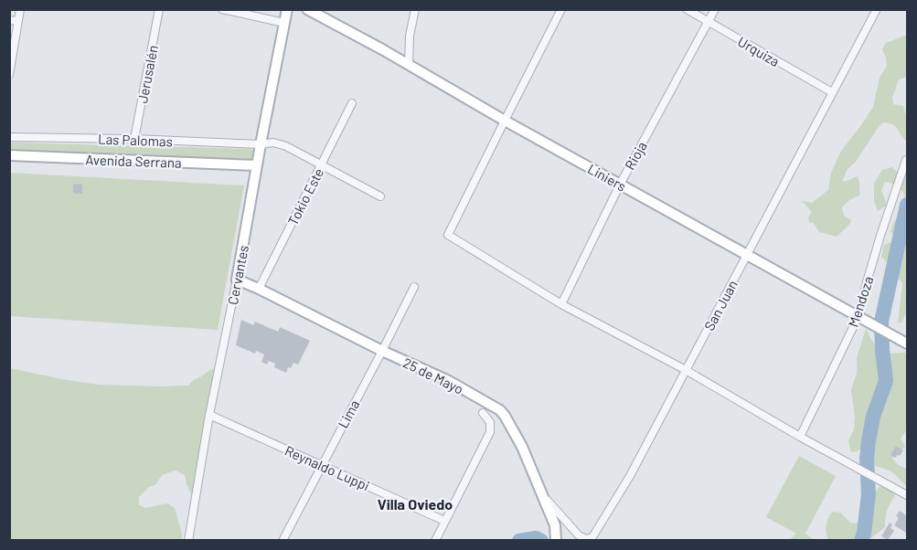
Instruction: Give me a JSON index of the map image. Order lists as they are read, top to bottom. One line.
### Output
{"streets":{"street":["Urquiza","Jerusalén","Las Palomas","Rioja","Avenida Serrana","Liniers","Tokio Este","Cervantes","Mendoza","San Juan","25 de Mayo","Lima","Reynaldo Luppi"]},"crossings":[["Urquiza","Rioja"],["Urquiza","San Juan"],["Jerusalén","Las Palomas"],["Las Palomas","Tokio Este"],["Las Palomas","Cervantes"],["Rioja","Liniers"],["Avenida Serrana","Cervantes"],["Liniers","Mendoza"],["Liniers","San Juan"],["Tokio Este","25 de Mayo"],["Cervantes","25 de Mayo"],["Cervantes","Reynaldo Luppi"],["San Juan","25 de Mayo"],["25 de Mayo","Lima"],["Lima","Reynaldo Luppi"]],"districts":["Villa Oviedo"]}
